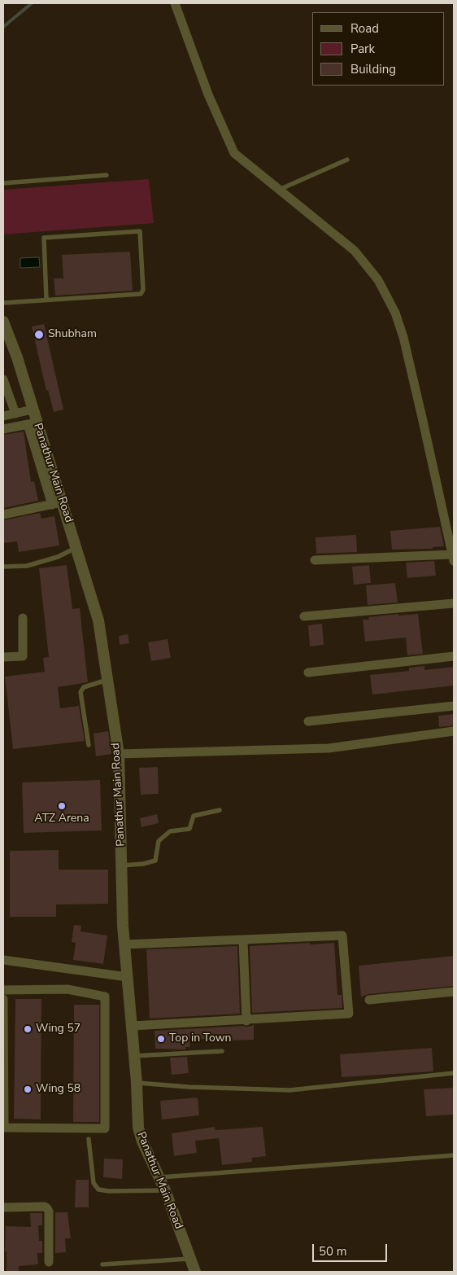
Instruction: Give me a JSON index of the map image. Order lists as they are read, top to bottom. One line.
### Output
{"streets":{"street":["Panathur Main Road"]},"places":["Shubham","ATZ Arena","Wing 57","Top in Town","Wing 58"],"legend":["Road","Park","Building"],"scale_bar":"50 m"}
